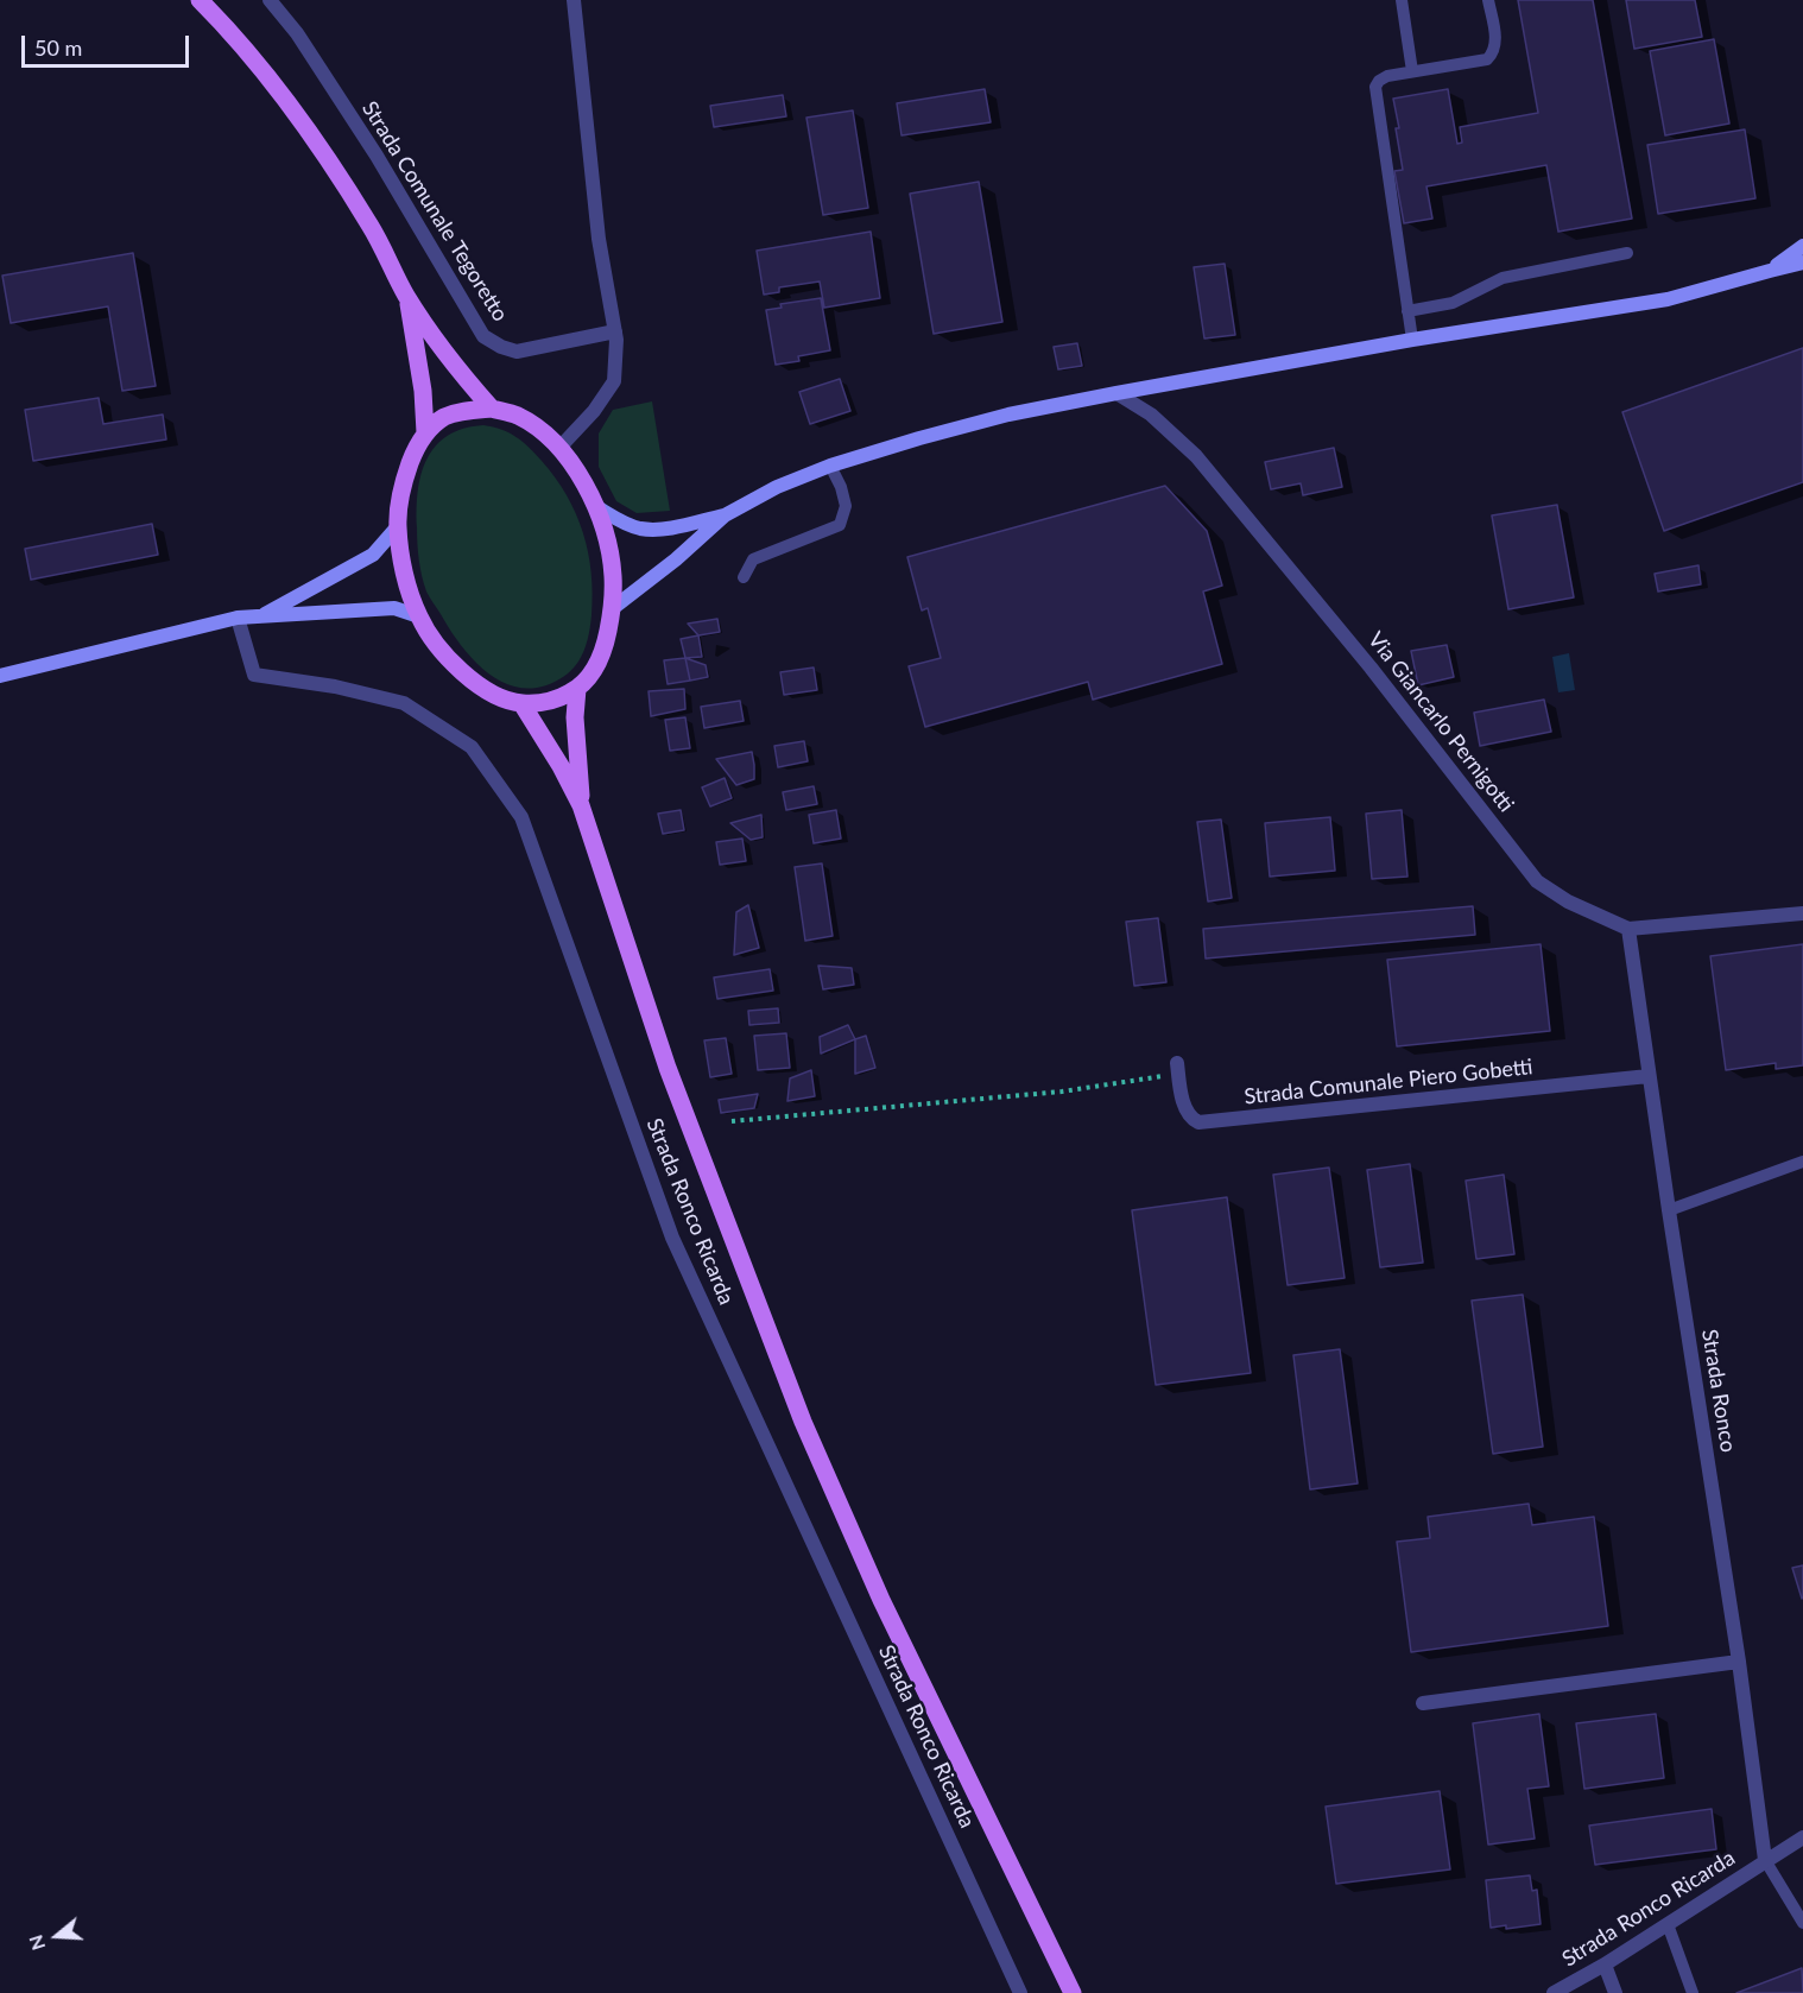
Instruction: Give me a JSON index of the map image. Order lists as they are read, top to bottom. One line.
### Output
{"streets":{"street":["Strada Comunale Tegoretto","Via Giancarlo Pernigotti","Strada Comunale Piero Gobetti","Strada Ronco Ricarda","Strada Ronco"]},"crossings":[["Via Giancarlo Pernigotti","Strada Ronco"],["Strada Comunale Piero Gobetti","Strada Ronco"],["Strada Ronco Ricarda","Strada Ronco"]],"scale_bar":"50 m","north":"left"}
